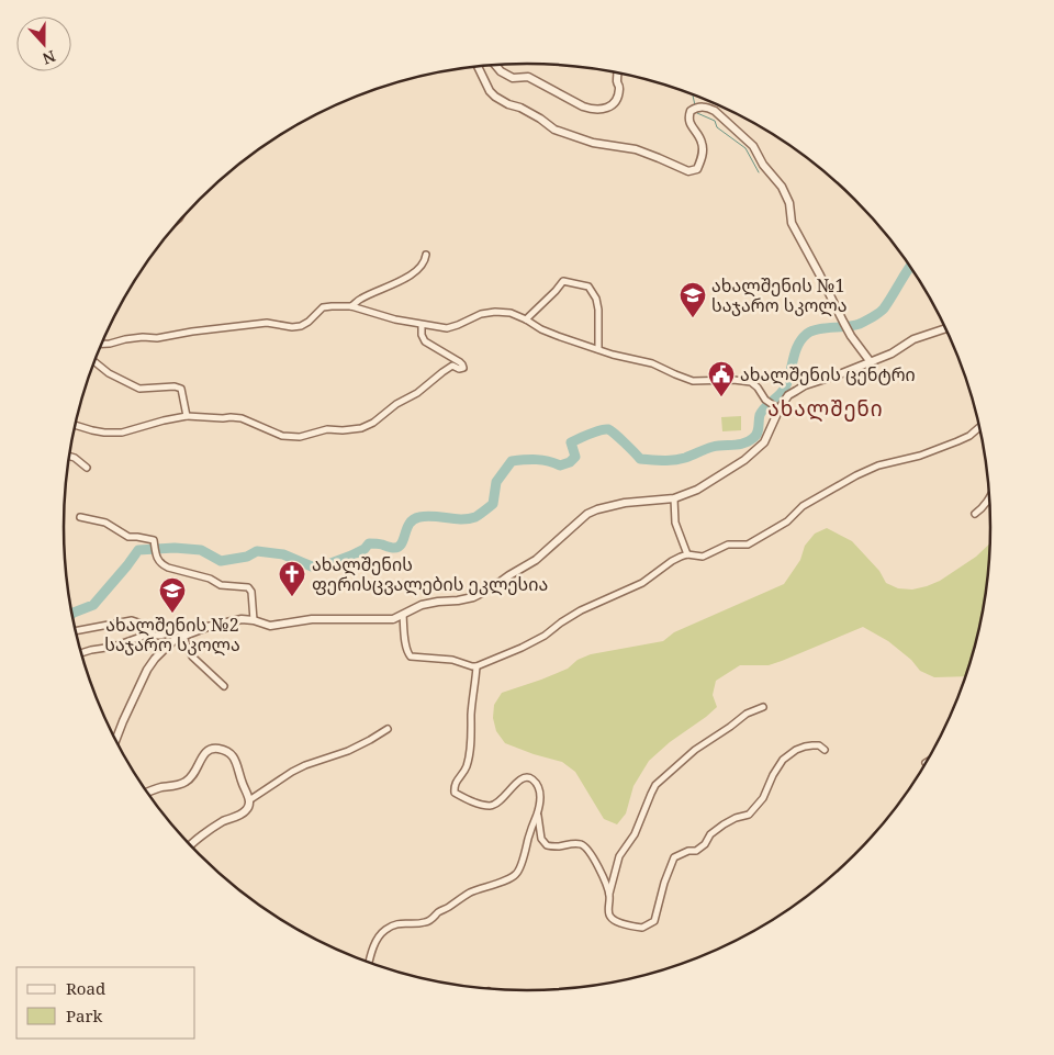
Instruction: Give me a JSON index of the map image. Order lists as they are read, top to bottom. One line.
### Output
{"districts":["ახალშენი"],"places":{"school or university":["ახალშენის №1 საჯარო სკოლა","ახალშენის №2 საჯარო სკოლა"],"public building":["ახალშენის ცენტრი"],"church":["ახალშენის ფერისცვალების ეკლესია"]},"legend":["Road","Park"],"north":"bottom"}
